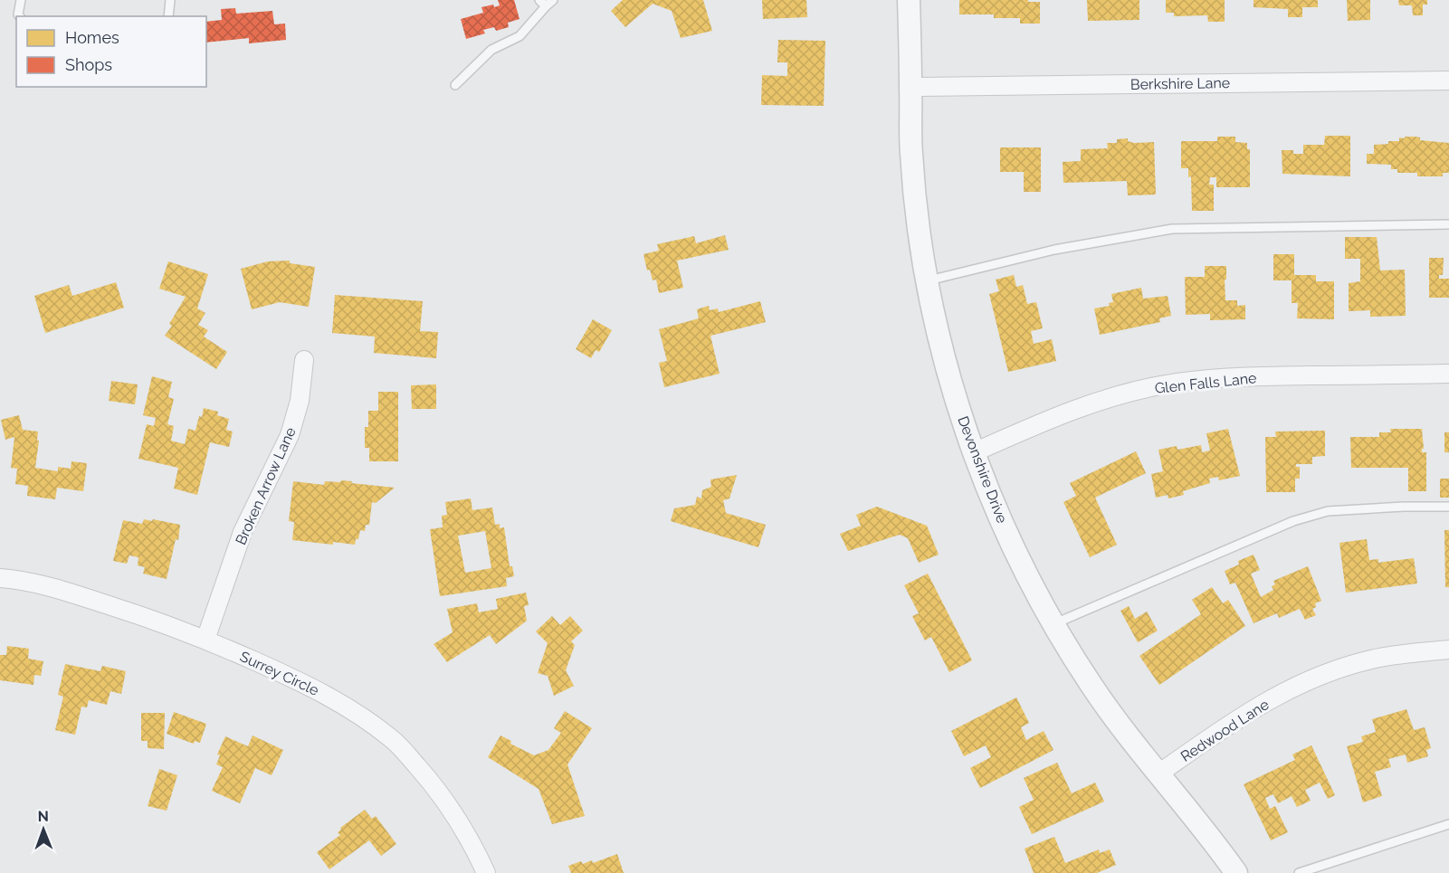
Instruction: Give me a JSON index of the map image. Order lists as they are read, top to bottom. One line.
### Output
{"streets":{"street":["Berkshire Lane","Glen Falls Lane","Devonshire Drive","Broken Arrow Lane","Surrey Circle","Redwood Lane"]},"crossings":[["Berkshire Lane","Devonshire Drive"],["Glen Falls Lane","Devonshire Drive"],["Devonshire Drive","Redwood Lane"],["Broken Arrow Lane","Surrey Circle"]],"legend":["Homes","Shops"],"north":"top"}
